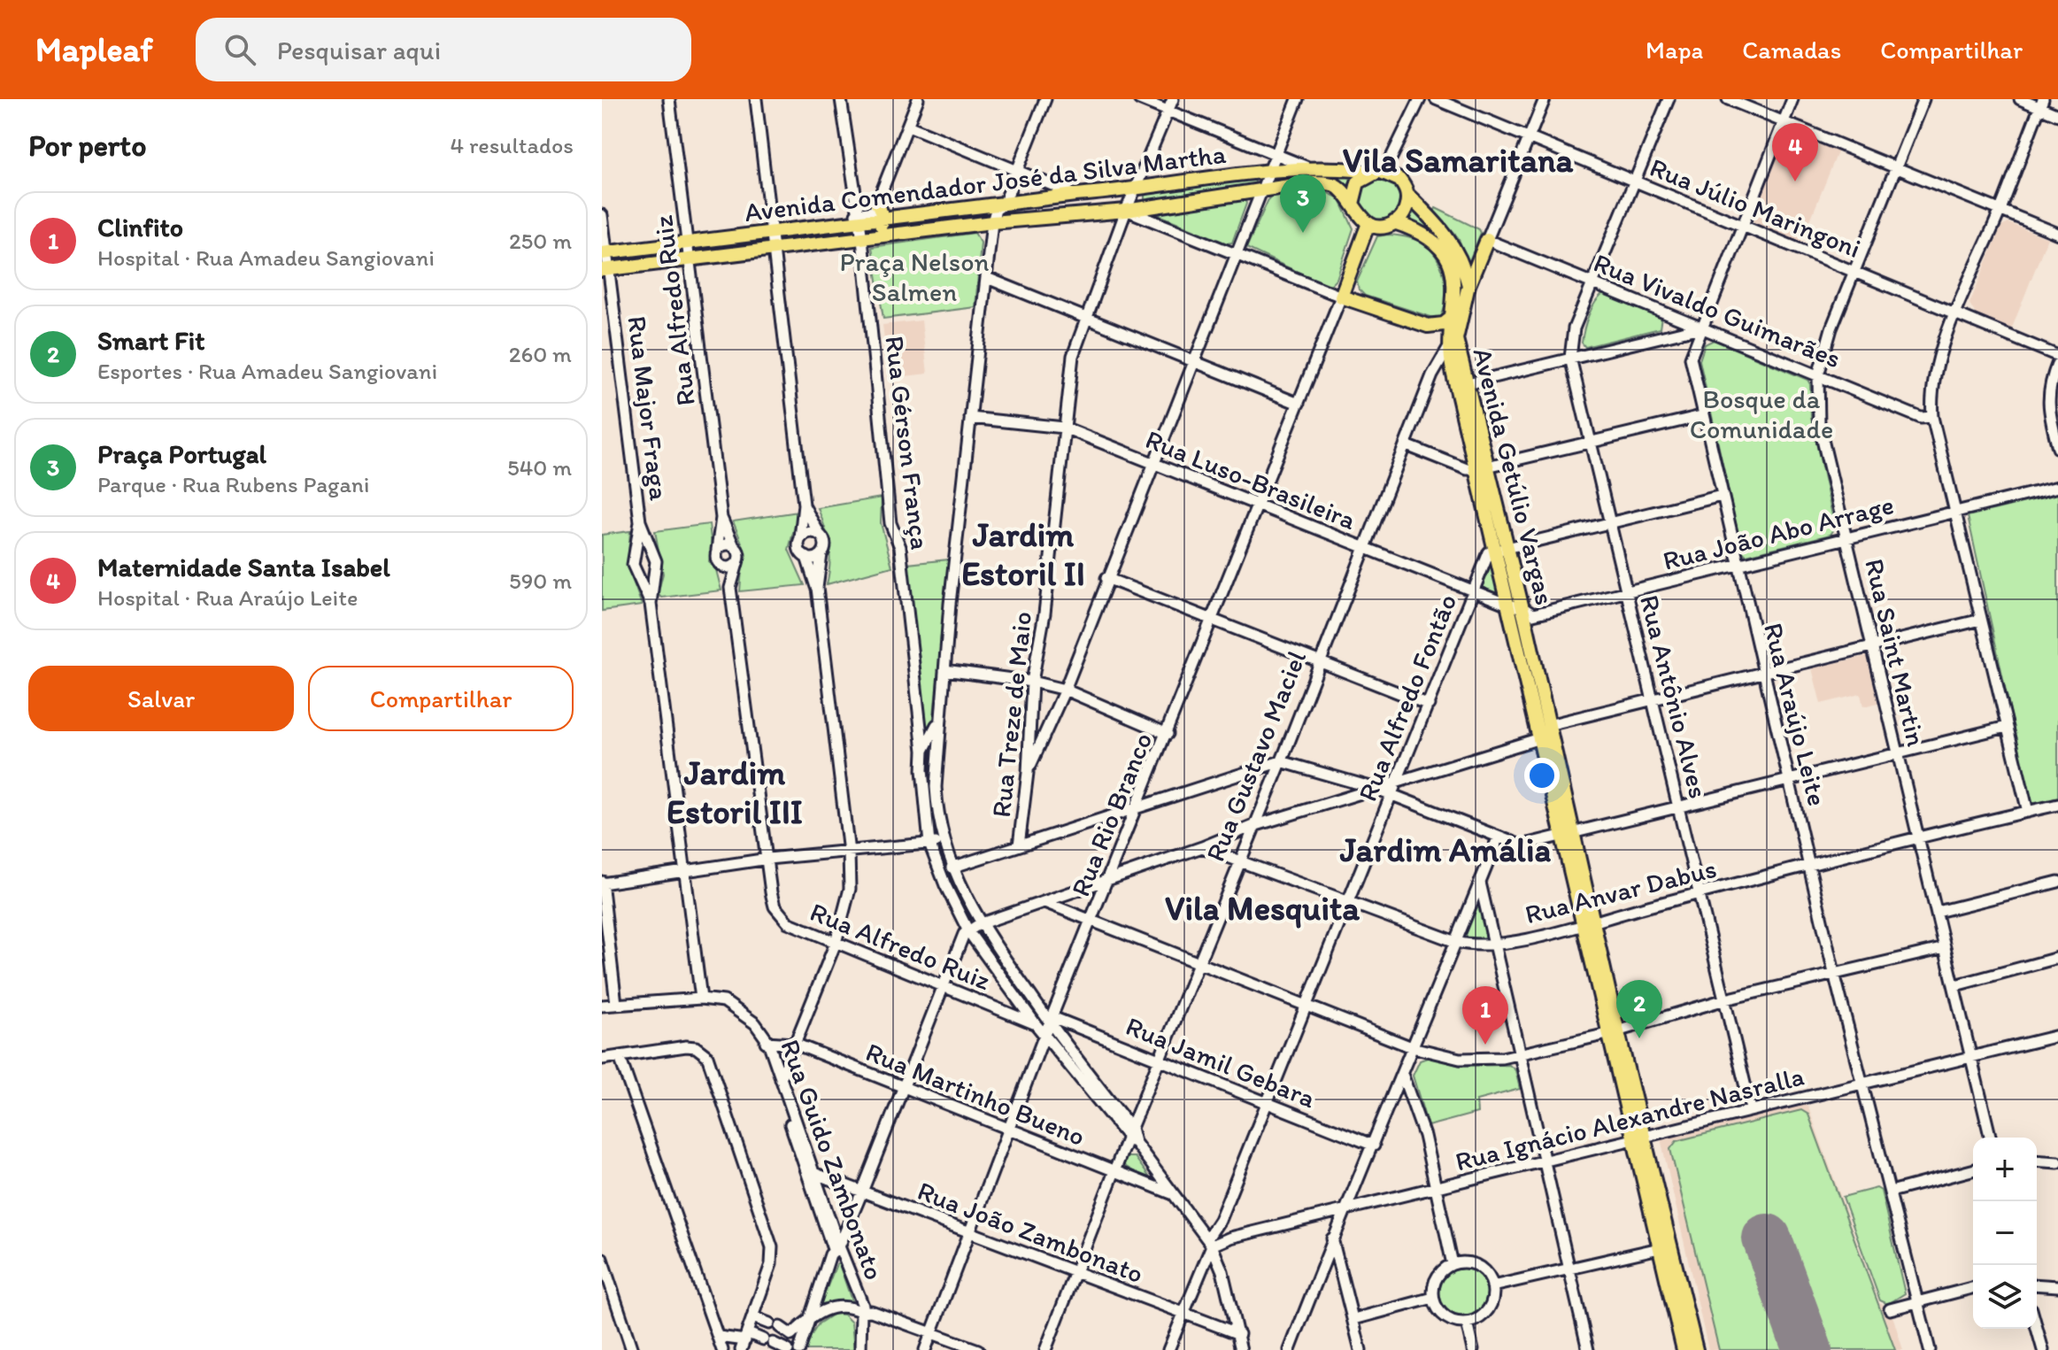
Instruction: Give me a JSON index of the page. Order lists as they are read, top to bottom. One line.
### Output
{"streets":{"main road":["Avenida Comendador José da Silva Martha","Avenida Getúlio Vargas","Rua Gustavo Maciel"],"street":["Rua Júlio Maringoni","Rua Alfredo Ruiz","Rua Vivaldo Guimarães","Rua Major Fraga","Rua Gérson França","Rua Luso-Brasileira","Rua João Abo Arrage","Rua Saint Martin","Rua Antônio Alves","Rua Alfredo Fontão","Rua Treze de Maio","Rua Araújo Leite","Rua Rio Branco","Rua Anvar Dabus","Rua Jamil Gebara","Rua Martinho Bueno","Rua Ignácio Alexandre Nasralla","Rua Guido Zambonato","Rua João Zambonato"]},"crossings":[["Avenida Comendador José da Silva Martha","Rua Alfredo Ruiz"],["Avenida Comendador José da Silva Martha","Rua Major Fraga"],["Avenida Comendador José da Silva Martha","Rua Gérson França"],["Avenida Comendador José da Silva Martha","Rua Treze de Maio"],["Rua Júlio Maringoni","Rua Saint Martin"],["Rua Júlio Maringoni","Rua Antônio Alves"],["Rua Júlio Maringoni","Rua Araújo Leite"],["Rua Júlio Maringoni","Rua Gustavo Maciel"],["Rua Vivaldo Guimarães","Rua Saint Martin"],["Rua Vivaldo Guimarães","Rua Antônio Alves"],["Rua Vivaldo Guimarães","Rua Araújo Leite"],["Rua Vivaldo Guimarães","Rua Gustavo Maciel"],["Rua Major Fraga","Rua Guido Zambonato"],["Avenida Getúlio Vargas","Rua Luso-Brasileira"],["Avenida Getúlio Vargas","Rua João Abo Arrage"],["Avenida Getúlio Vargas","Rua Alfredo Fontão"],["Avenida Getúlio Vargas","Rua Gustavo Maciel"],["Avenida Getúlio Vargas","Rua Anvar Dabus"],["Avenida Getúlio Vargas","Rua Ignácio Alexandre Nasralla"],["Rua Luso-Brasileira","Rua João Abo Arrage"],["Rua Luso-Brasileira","Rua Alfredo Fontão"],["Rua Luso-Brasileira","Rua Treze de Maio"],["Rua Luso-Brasileira","Rua Gustavo Maciel"],["Rua Luso-Brasileira","Rua Rio Branco"],["Rua João Abo Arrage","Rua Saint Martin"],["Rua João Abo Arrage","Rua Antônio Alves"],["Rua João Abo Arrage","Rua Araújo Leite"],["Rua Saint Martin","Rua Anvar Dabus"],["Rua Saint Martin","Rua Ignácio Alexandre Nasralla"],["Rua Antônio Alves","Rua Anvar Dabus"],["Rua Antônio Alves","Rua Ignácio Alexandre Nasralla"],["Rua Alfredo Fontão","Rua Anvar Dabus"],["Rua Alfredo Fontão","Rua Jamil Gebara"],["Rua Alfredo Fontão","Rua Ignácio Alexandre Nasralla"],["Rua Alfredo Fontão","Rua João Zambonato"],["Rua Araújo Leite","Rua Anvar Dabus"],["Rua Araújo Leite","Rua Ignácio Alexandre Nasralla"],["Rua Gustavo Maciel","Rua Anvar Dabus"],["Rua Gustavo Maciel","Rua Jamil Gebara"],["Rua Gustavo Maciel","Rua Martinho Bueno"],["Rua Gustavo Maciel","Rua João Zambonato"],["Rua Rio Branco","Rua Jamil Gebara"],["Rua Rio Branco","Rua Martinho Bueno"],["Rua Rio Branco","Rua João Zambonato"],["Rua Martinho Bueno","Rua Guido Zambonato"],["Rua Guido Zambonato","Rua João Zambonato"]],"districts":["Vila Samaritana","Jardim Estoril II","Jardim Estoril III","Jardim Amália","Vila Mesquita"],"parks":["Praça Nelson Salmen","Bosque da Comunidade"],"page":{"header":"Mapleaf","search":"Pesquisar aqui","nav":["Mapa","Camadas","Compartilhar"],"heading":["Por perto","4 resultados"],"pins":["4","3","2","1"],"list":[{"mark":"1","name":"Clinfito","note":"Hospital · Rua Amadeu Sangiovani","value":"250 m"},{"mark":"2","name":"Smart Fit","note":"Esportes · Rua Amadeu Sangiovani","value":"260 m"},{"mark":"3","name":"Praça Portugal","note":"Parque · Rua Rubens Pagani","value":"540 m"},{"mark":"4","name":"Maternidade Santa Isabel","note":"Hospital · Rua Araújo Leite","value":"590 m"}],"buttons":["Salvar","Compartilhar"],"map_buttons":["+","−"]}}
